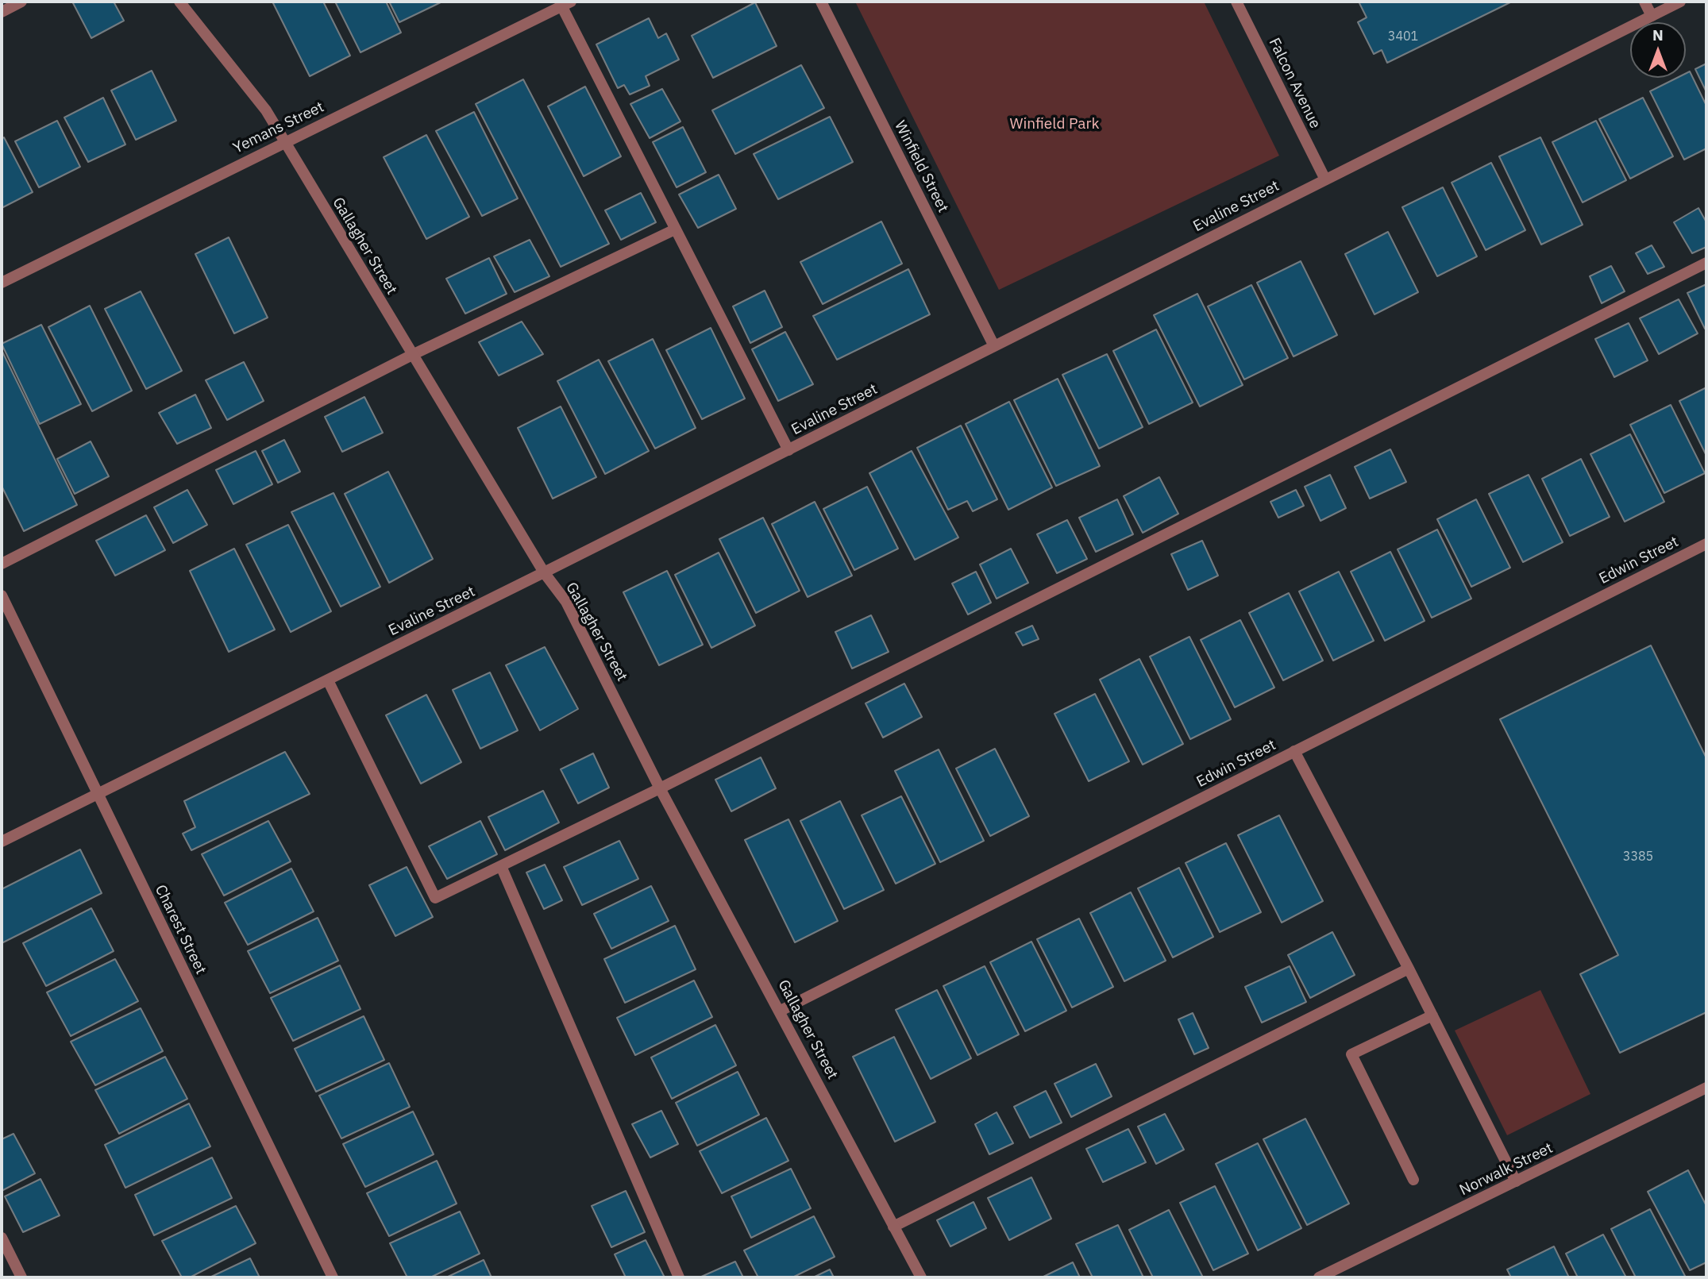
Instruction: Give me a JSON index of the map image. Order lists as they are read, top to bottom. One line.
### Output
{"streets":{"street":["Falcon Avenue","Yemans Street","Winfield Street","Evaline Street","Gallagher Street","Edwin Street","Charest Street","Norwalk Street"]},"crossings":[["Falcon Avenue","Evaline Street"],["Yemans Street","Gallagher Street"],["Winfield Street","Evaline Street"],["Evaline Street","Gallagher Street"],["Evaline Street","Charest Street"],["Gallagher Street","Edwin Street"]],"parks":["Winfield Park"],"house_numbers":["3401","3385"],"north":"top"}
